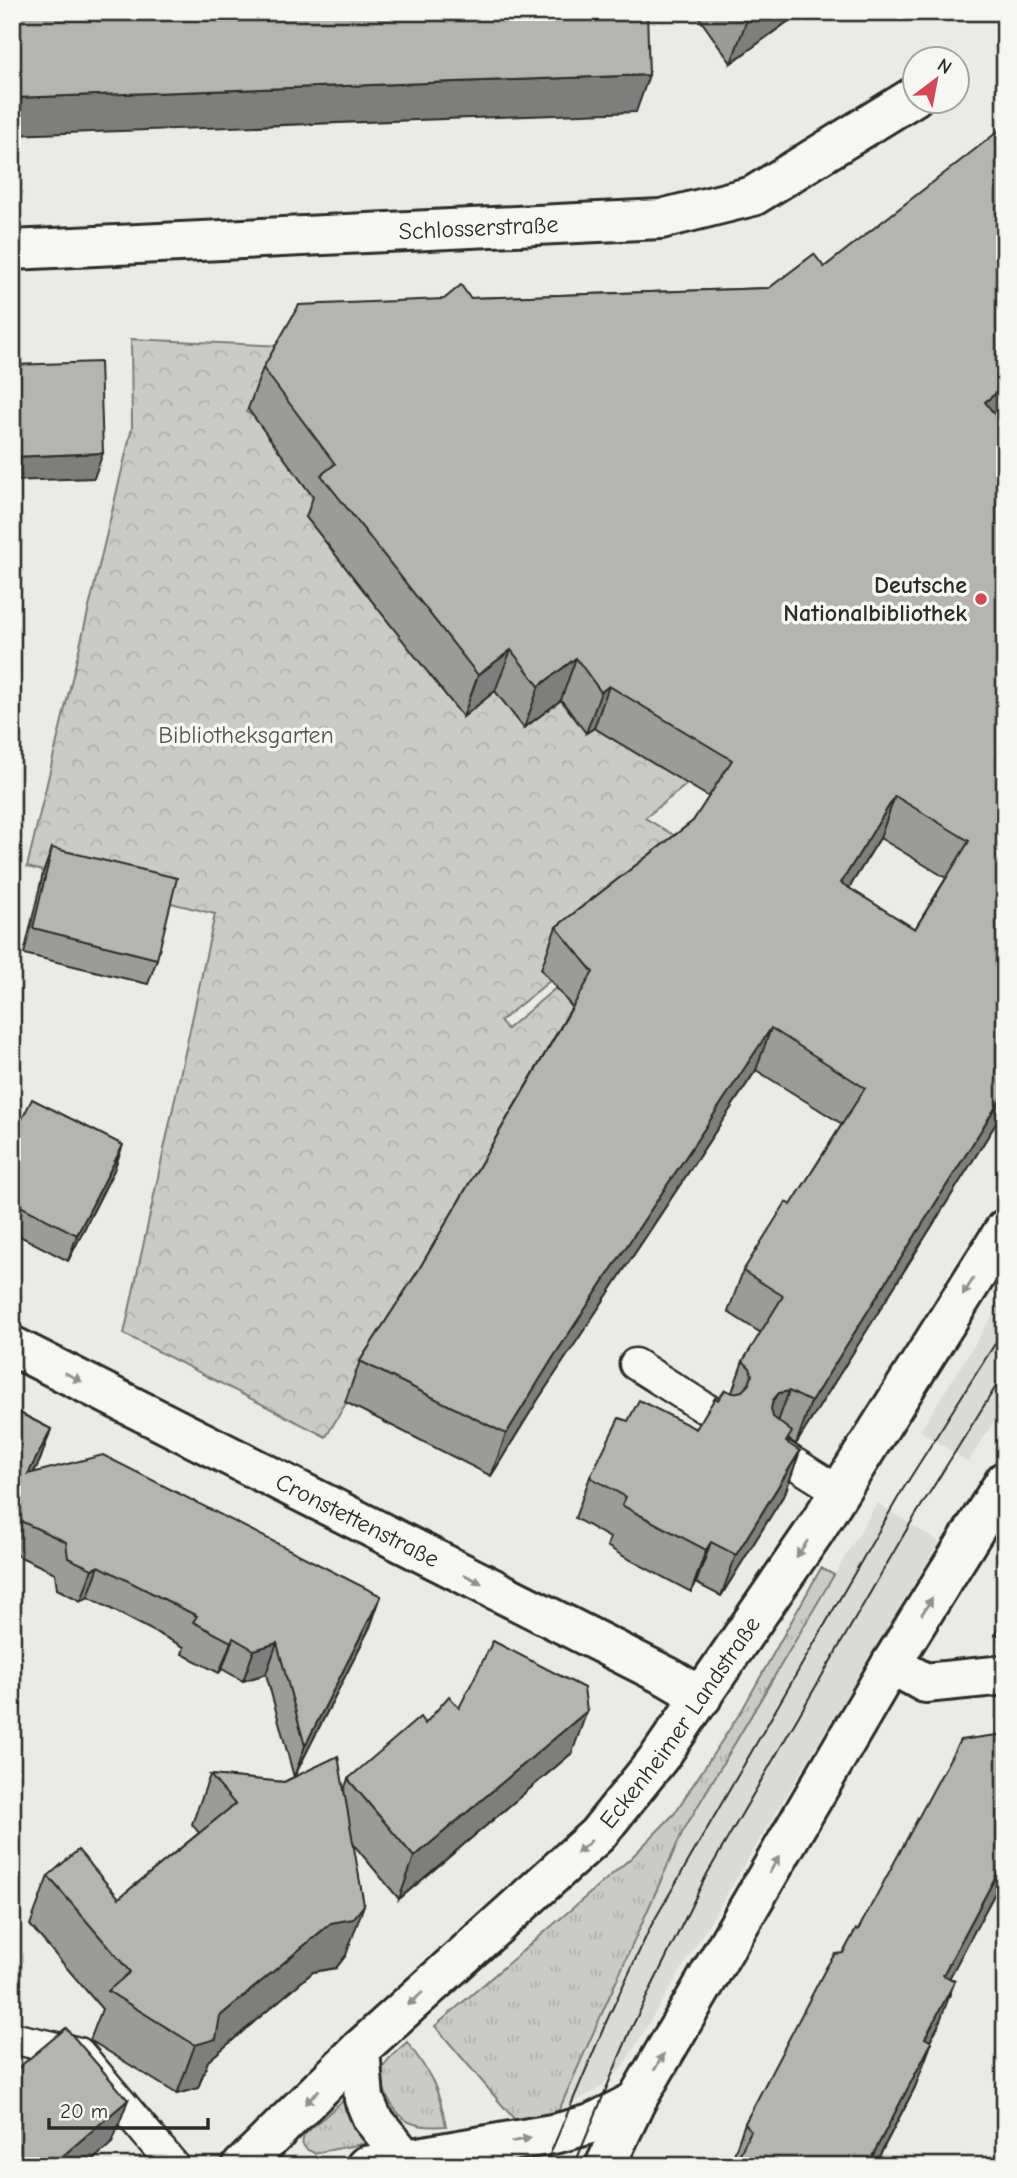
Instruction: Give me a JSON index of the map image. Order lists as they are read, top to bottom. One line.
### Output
{"streets":{"street":["Schlosserstraße","Cronstettenstraße","Eckenheimer Landstraße"]},"crossings":[["Cronstettenstraße","Eckenheimer Landstraße"]],"one_way":["Cronstettenstraße"],"parks":["Bibliotheksgarten"],"places":["Deutsche Nationalbibliothek"],"scale_bar":"20 m","north":"top right"}
